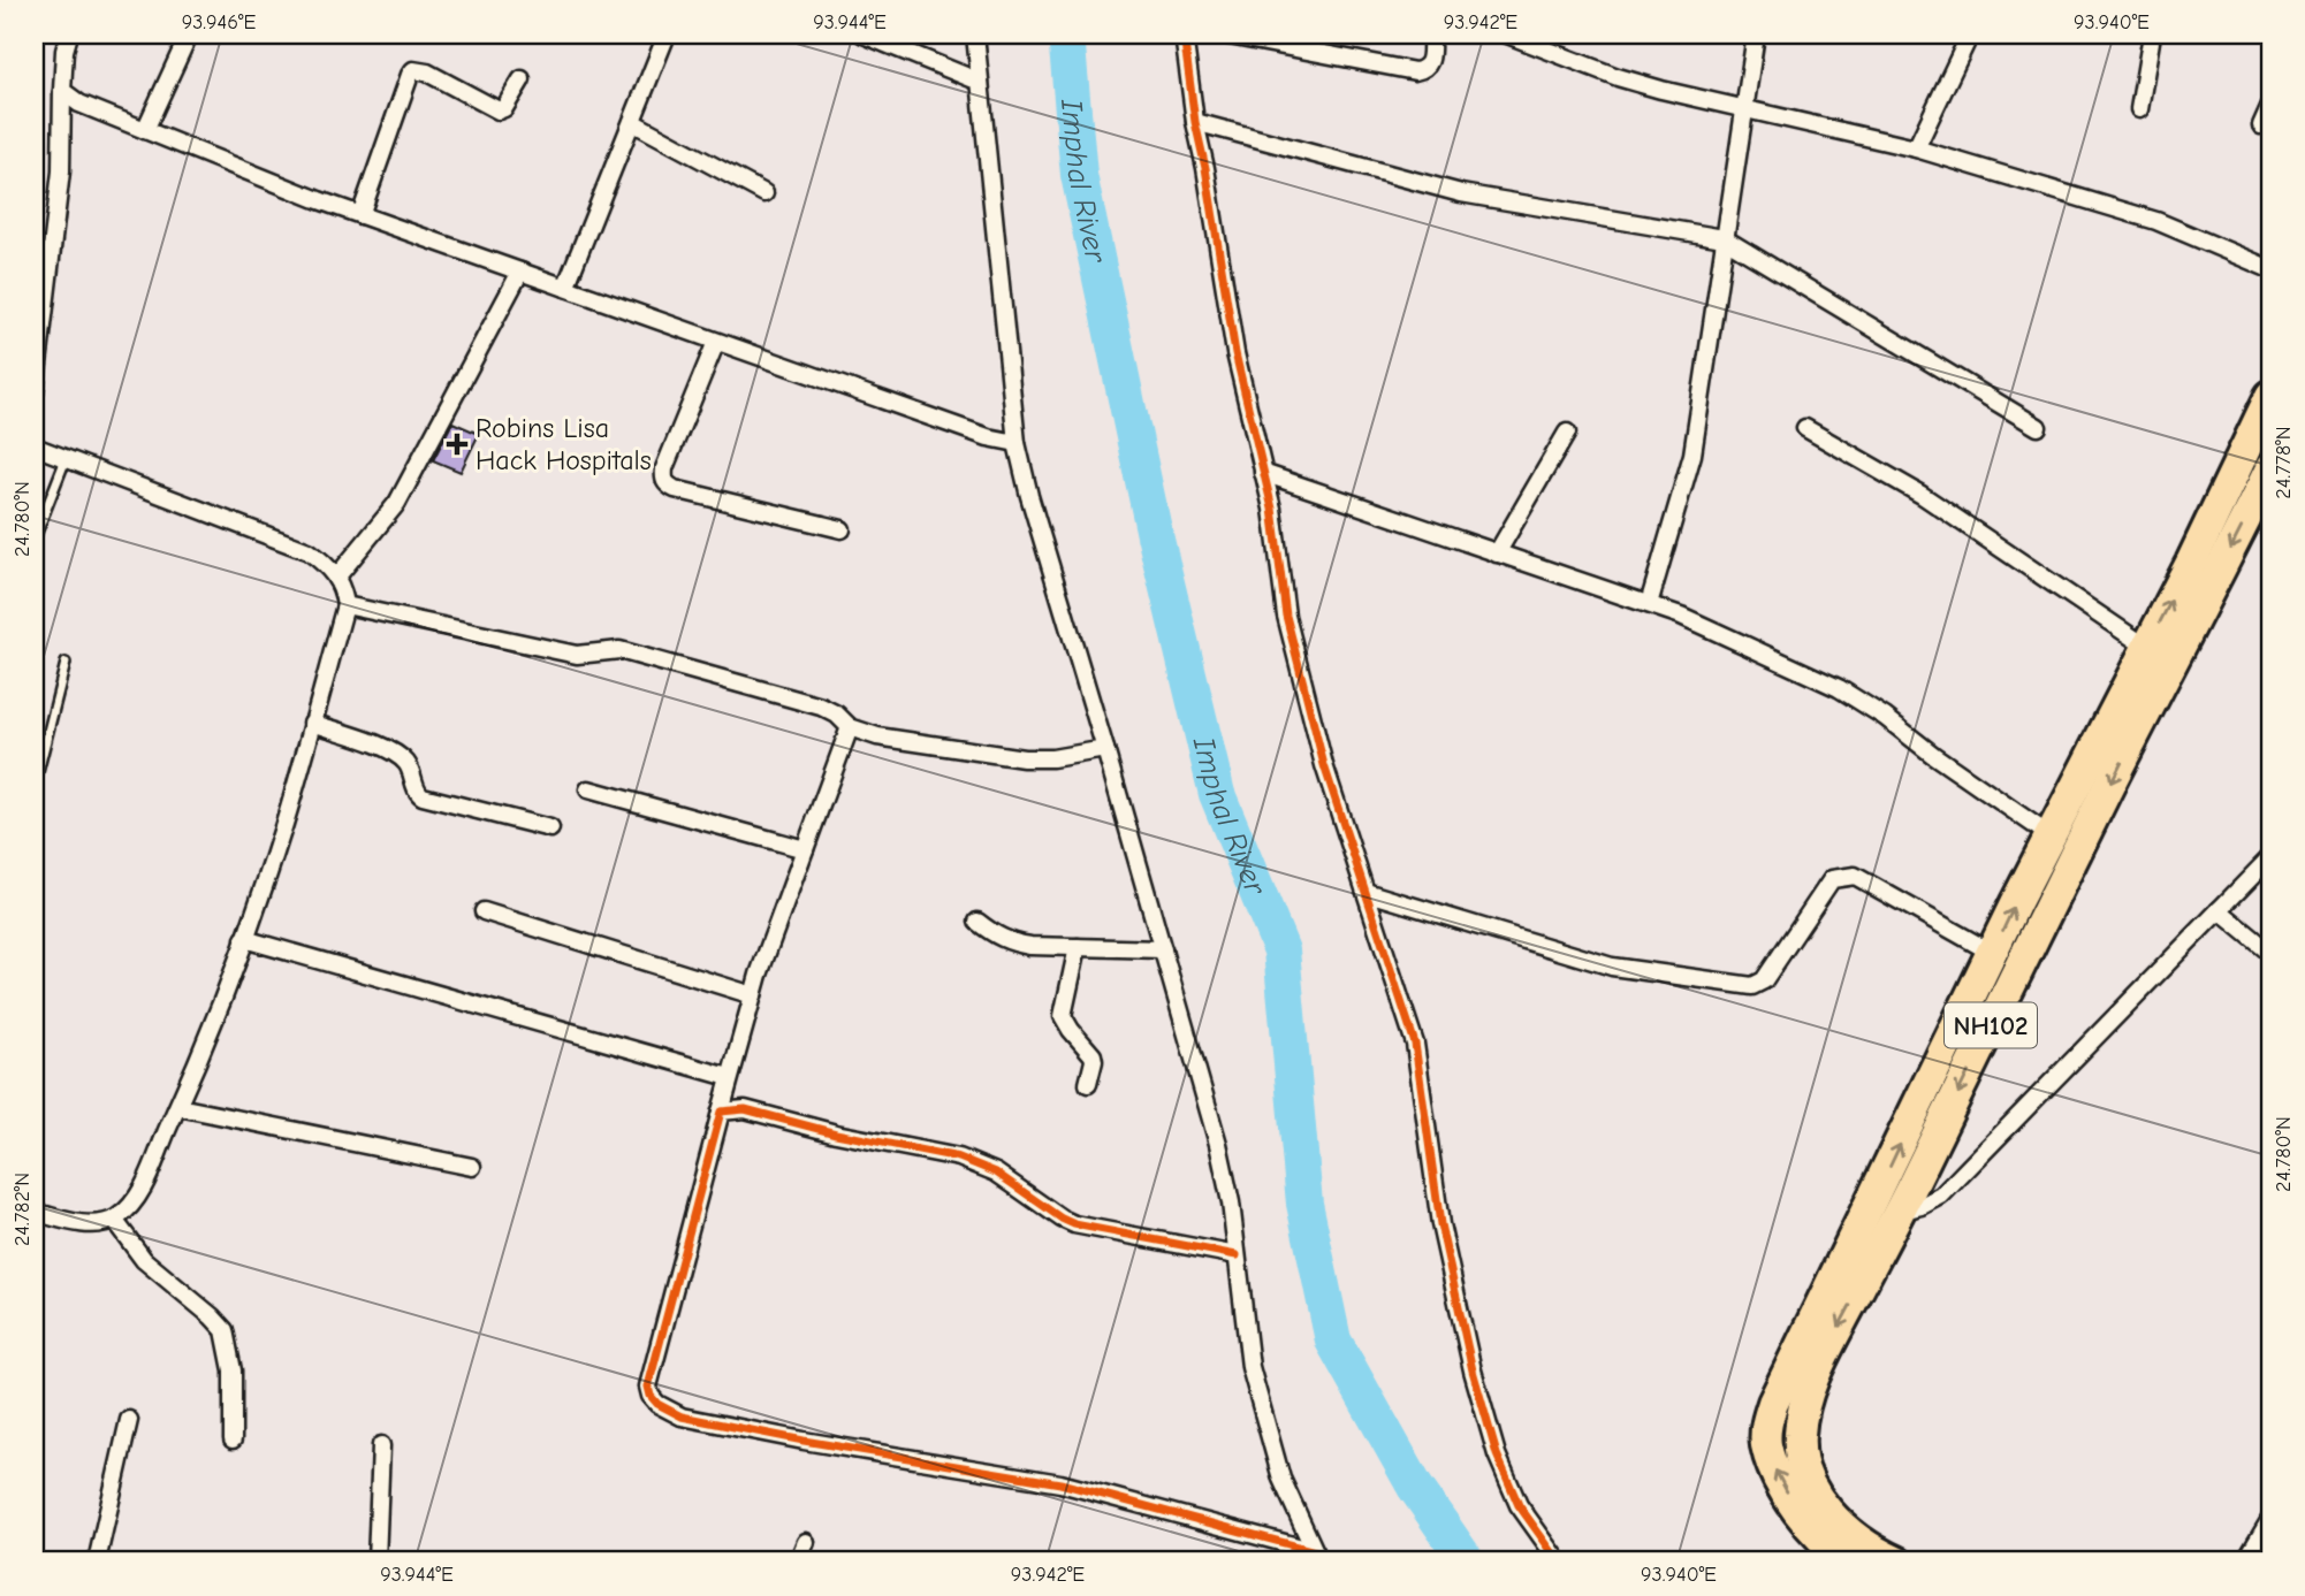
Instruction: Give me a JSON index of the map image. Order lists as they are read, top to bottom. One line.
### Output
{"streets":{"highway":["NH102"]},"water":["Imphal River"],"places":{"health":["Robins Lisa Hack Hospitals"]},"coordinates":["93.946°E","93.944°E","93.942°E","93.940°E","24.778°N","24.780°N","24.782°N"]}
